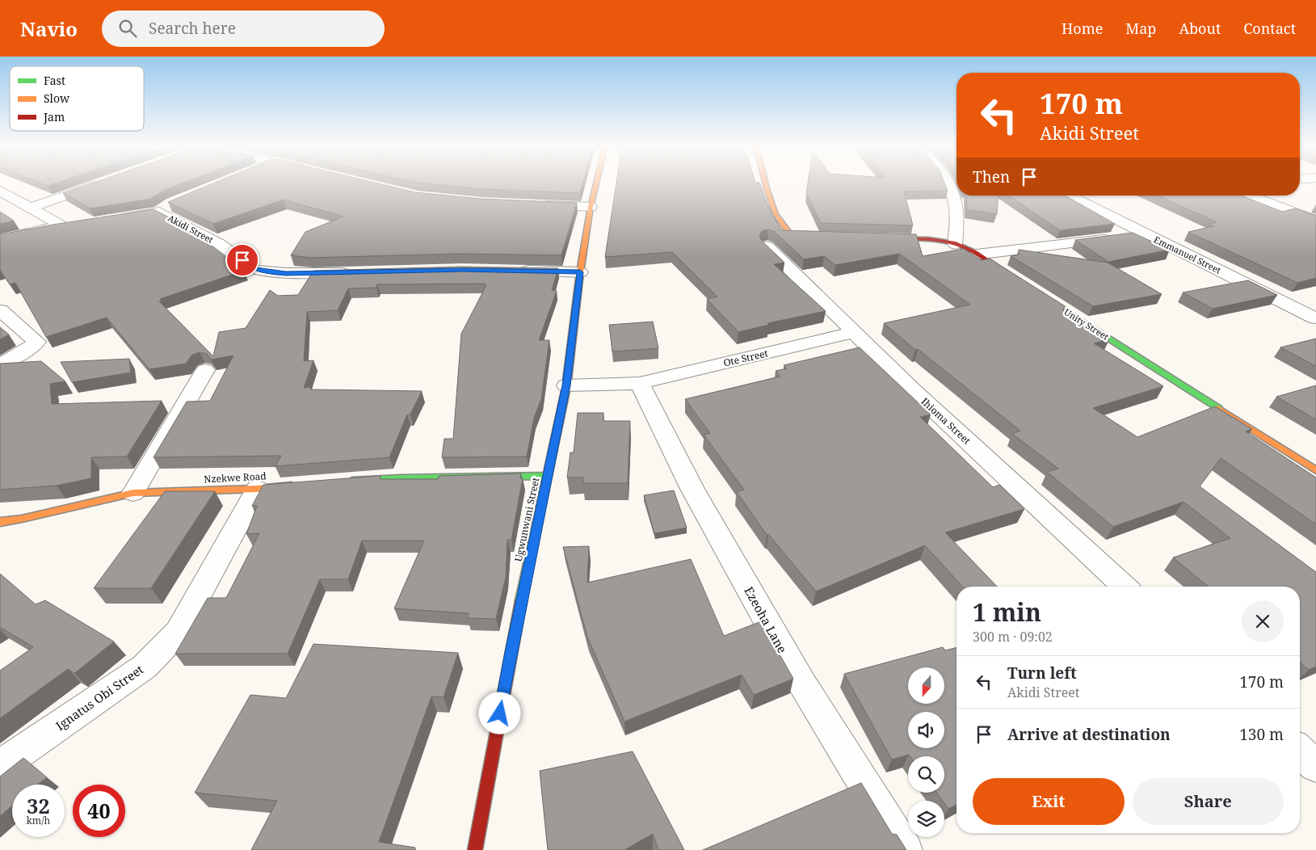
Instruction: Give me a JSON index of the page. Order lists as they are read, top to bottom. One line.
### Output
{"streets":{"street":["Akidi Street","Emmanuel Street","Unity Street","Ote Street","Ihioma Street","Nzekwe Road","Ugwunwani Street","Ezeoha Lane","Ignatus Obi Street"]},"crossings":[["Ote Street","Ihioma Street"],["Ote Street","Ugwunwani Street"],["Ote Street","Ezeoha Lane"],["Nzekwe Road","Ignatus Obi Street"]],"legend":["Fast","Slow","Jam"],"north":"bottom","page":{"header":"Navio","search":"Search here","nav":["Home","Map","About","Contact"],"turn":["170 m","Akidi Street"],"then":"Then","heading":["1 min","300 m · 09:02"],"list":[{"name":"Turn left","note":"Akidi Street","value":"170 m"},{"name":"Arrive at destination","value":"130 m"}],"buttons":["Exit","Share"],"speed":"32 km/h","limit":"40"}}
